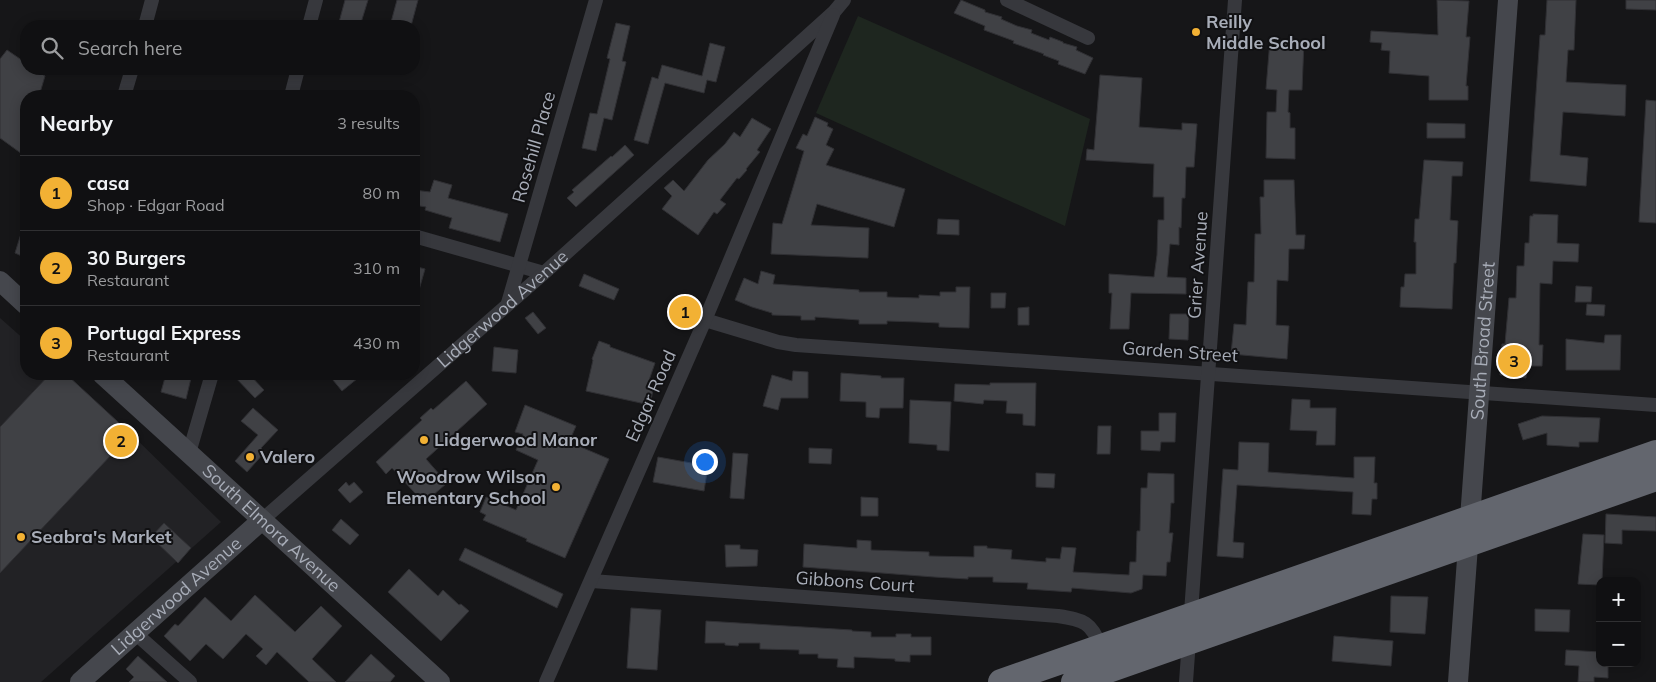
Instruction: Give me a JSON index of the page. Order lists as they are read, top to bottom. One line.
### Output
{"streets":{"street":["Rosehill Place","Grier Avenue","Lidgerwood Avenue","South Broad Street","Garden Street","Edgar Road","South Elmora Avenue","Gibbons Court"]},"crossings":[["Rosehill Place","Lidgerwood Avenue"],["Grier Avenue","Garden Street"],["Lidgerwood Avenue","Edgar Road"],["Lidgerwood Avenue","South Elmora Avenue"],["South Broad Street","Garden Street"],["Garden Street","Edgar Road"],["Edgar Road","Gibbons Court"]],"places":["Reilly Middle School","Lidgerwood Manor","Valero","Woodrow Wilson Elementary School","Seabra's Market"],"page":{"search":"Search here","heading":["Nearby","3 results"],"list":[{"mark":"1","name":"casa","note":"Shop · Edgar Road","value":"80 m"},{"mark":"2","name":"30 Burgers","note":"Restaurant","value":"310 m"},{"mark":"3","name":"Portugal Express","note":"Restaurant","value":"430 m"}],"pins":["1","3","2"],"map_buttons":["+","−"]}}
